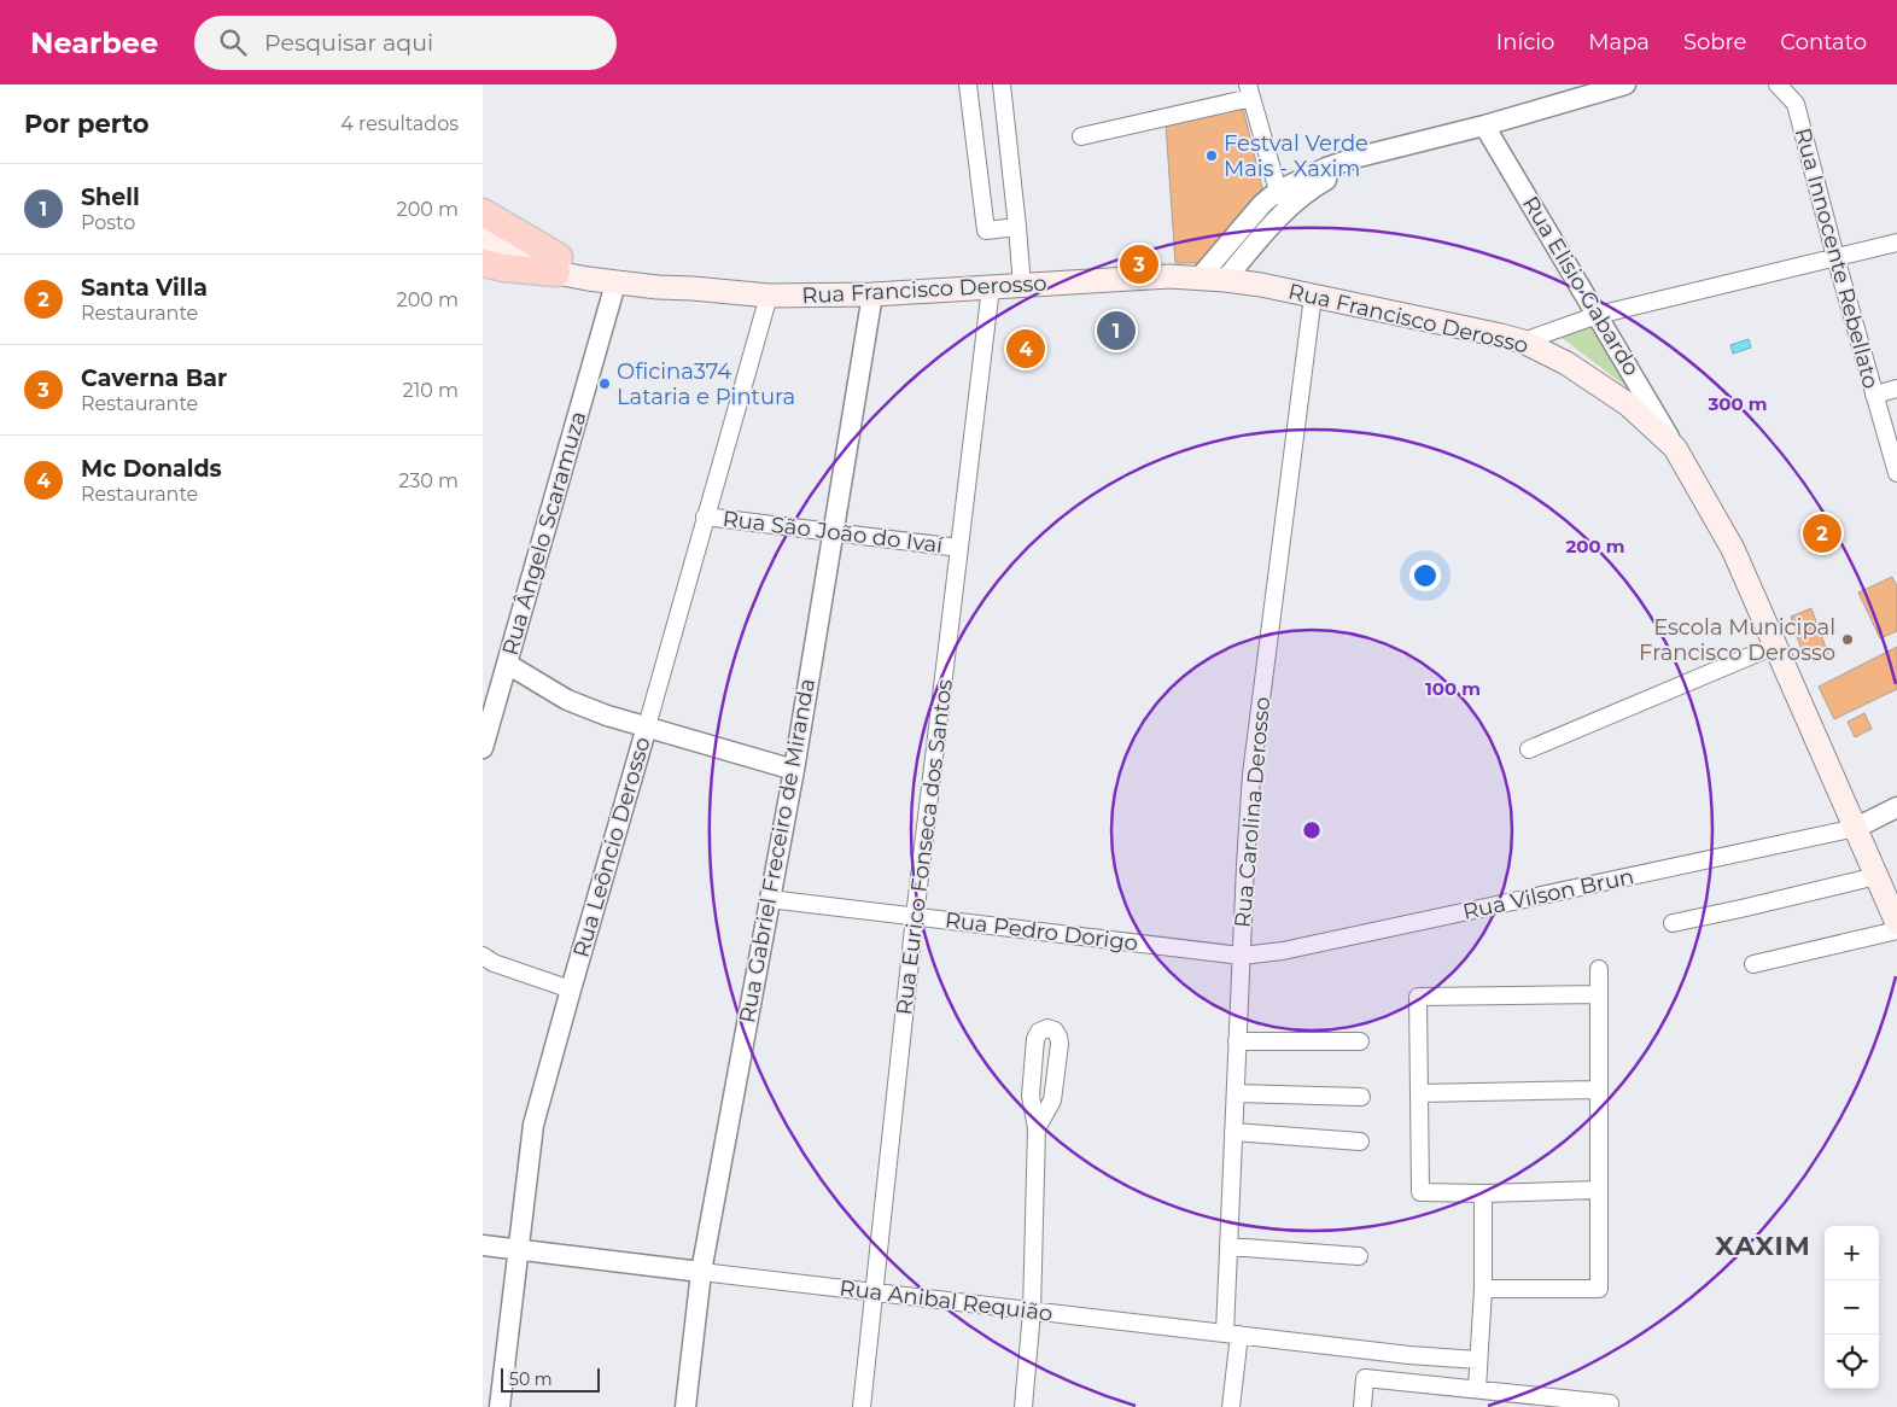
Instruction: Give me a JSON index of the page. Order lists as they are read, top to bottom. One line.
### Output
{"streets":{"main road":["Rua Francisco Derosso"],"street":["Rua Innocente Rebellato","Rua Elisio Gabardo","Rua São João do Ivaí","Rua Ângelo Scaramuza","Rua Carolina Derosso","Rua Leôncio Derosso","Rua Eurico Fonseca dos Santos","Rua Gabriel Freceiro de Miranda","Rua Vilson Brun","Rua Pedro Dorigo","Rua Anibal Requião"]},"crossings":[["Rua Elisio Gabardo","Rua Francisco Derosso"],["Rua Francisco Derosso","Rua Ângelo Scaramuza"],["Rua Francisco Derosso","Rua Carolina Derosso"],["Rua Francisco Derosso","Rua Leôncio Derosso"],["Rua Francisco Derosso","Rua Eurico Fonseca dos Santos"],["Rua Francisco Derosso","Rua Gabriel Freceiro de Miranda"],["Rua Francisco Derosso","Rua Vilson Brun"],["Rua São João do Ivaí","Rua Leôncio Derosso"],["Rua São João do Ivaí","Rua Eurico Fonseca dos Santos"],["Rua São João do Ivaí","Rua Gabriel Freceiro de Miranda"],["Rua Carolina Derosso","Rua Vilson Brun"],["Rua Carolina Derosso","Rua Pedro Dorigo"],["Rua Carolina Derosso","Rua Anibal Requião"],["Rua Leôncio Derosso","Rua Anibal Requião"],["Rua Eurico Fonseca dos Santos","Rua Pedro Dorigo"],["Rua Eurico Fonseca dos Santos","Rua Anibal Requião"],["Rua Gabriel Freceiro de Miranda","Rua Pedro Dorigo"],["Rua Gabriel Freceiro de Miranda","Rua Anibal Requião"],["Rua Vilson Brun","Rua Pedro Dorigo"]],"districts":["XAXIM"],"places":["Festval Verde Mais - Xaxim","Oficina374 Lataria e Pintura","Escola Municipal Francisco Derosso"],"scale_bar":"50 m","page":{"header":"Nearbee","search":"Pesquisar aqui","nav":["Início","Mapa","Sobre","Contato"],"heading":["Por perto","4 resultados"],"list":[{"mark":"1","name":"Shell","note":"Posto","value":"200 m"},{"mark":"2","name":"Santa Villa","note":"Restaurante","value":"200 m"},{"mark":"3","name":"Caverna Bar","note":"Restaurante","value":"210 m"},{"mark":"4","name":"Mc Donalds","note":"Restaurante","value":"230 m"}],"pins":["3","1","4","2"],"map_buttons":["+","−"],"scale":"50 m"},"rings":["300 m","200 m","100 m"]}
